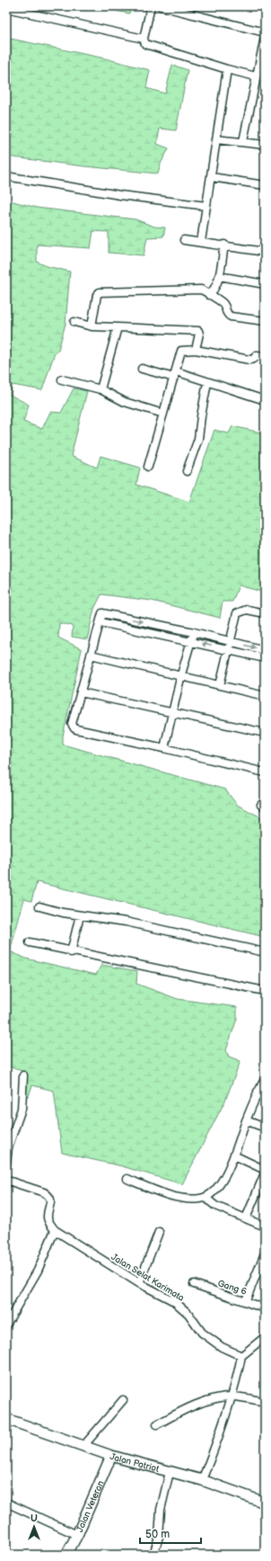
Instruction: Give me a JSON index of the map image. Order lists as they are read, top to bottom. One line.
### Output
{"streets":{"street":["Jalan Selat Karimata","Gang 6","Jalan Patriot","Jalan Veteran"]},"crossings":[["Jalan Patriot","Jalan Veteran"]],"scale_bar":"50 m","north":"top"}
